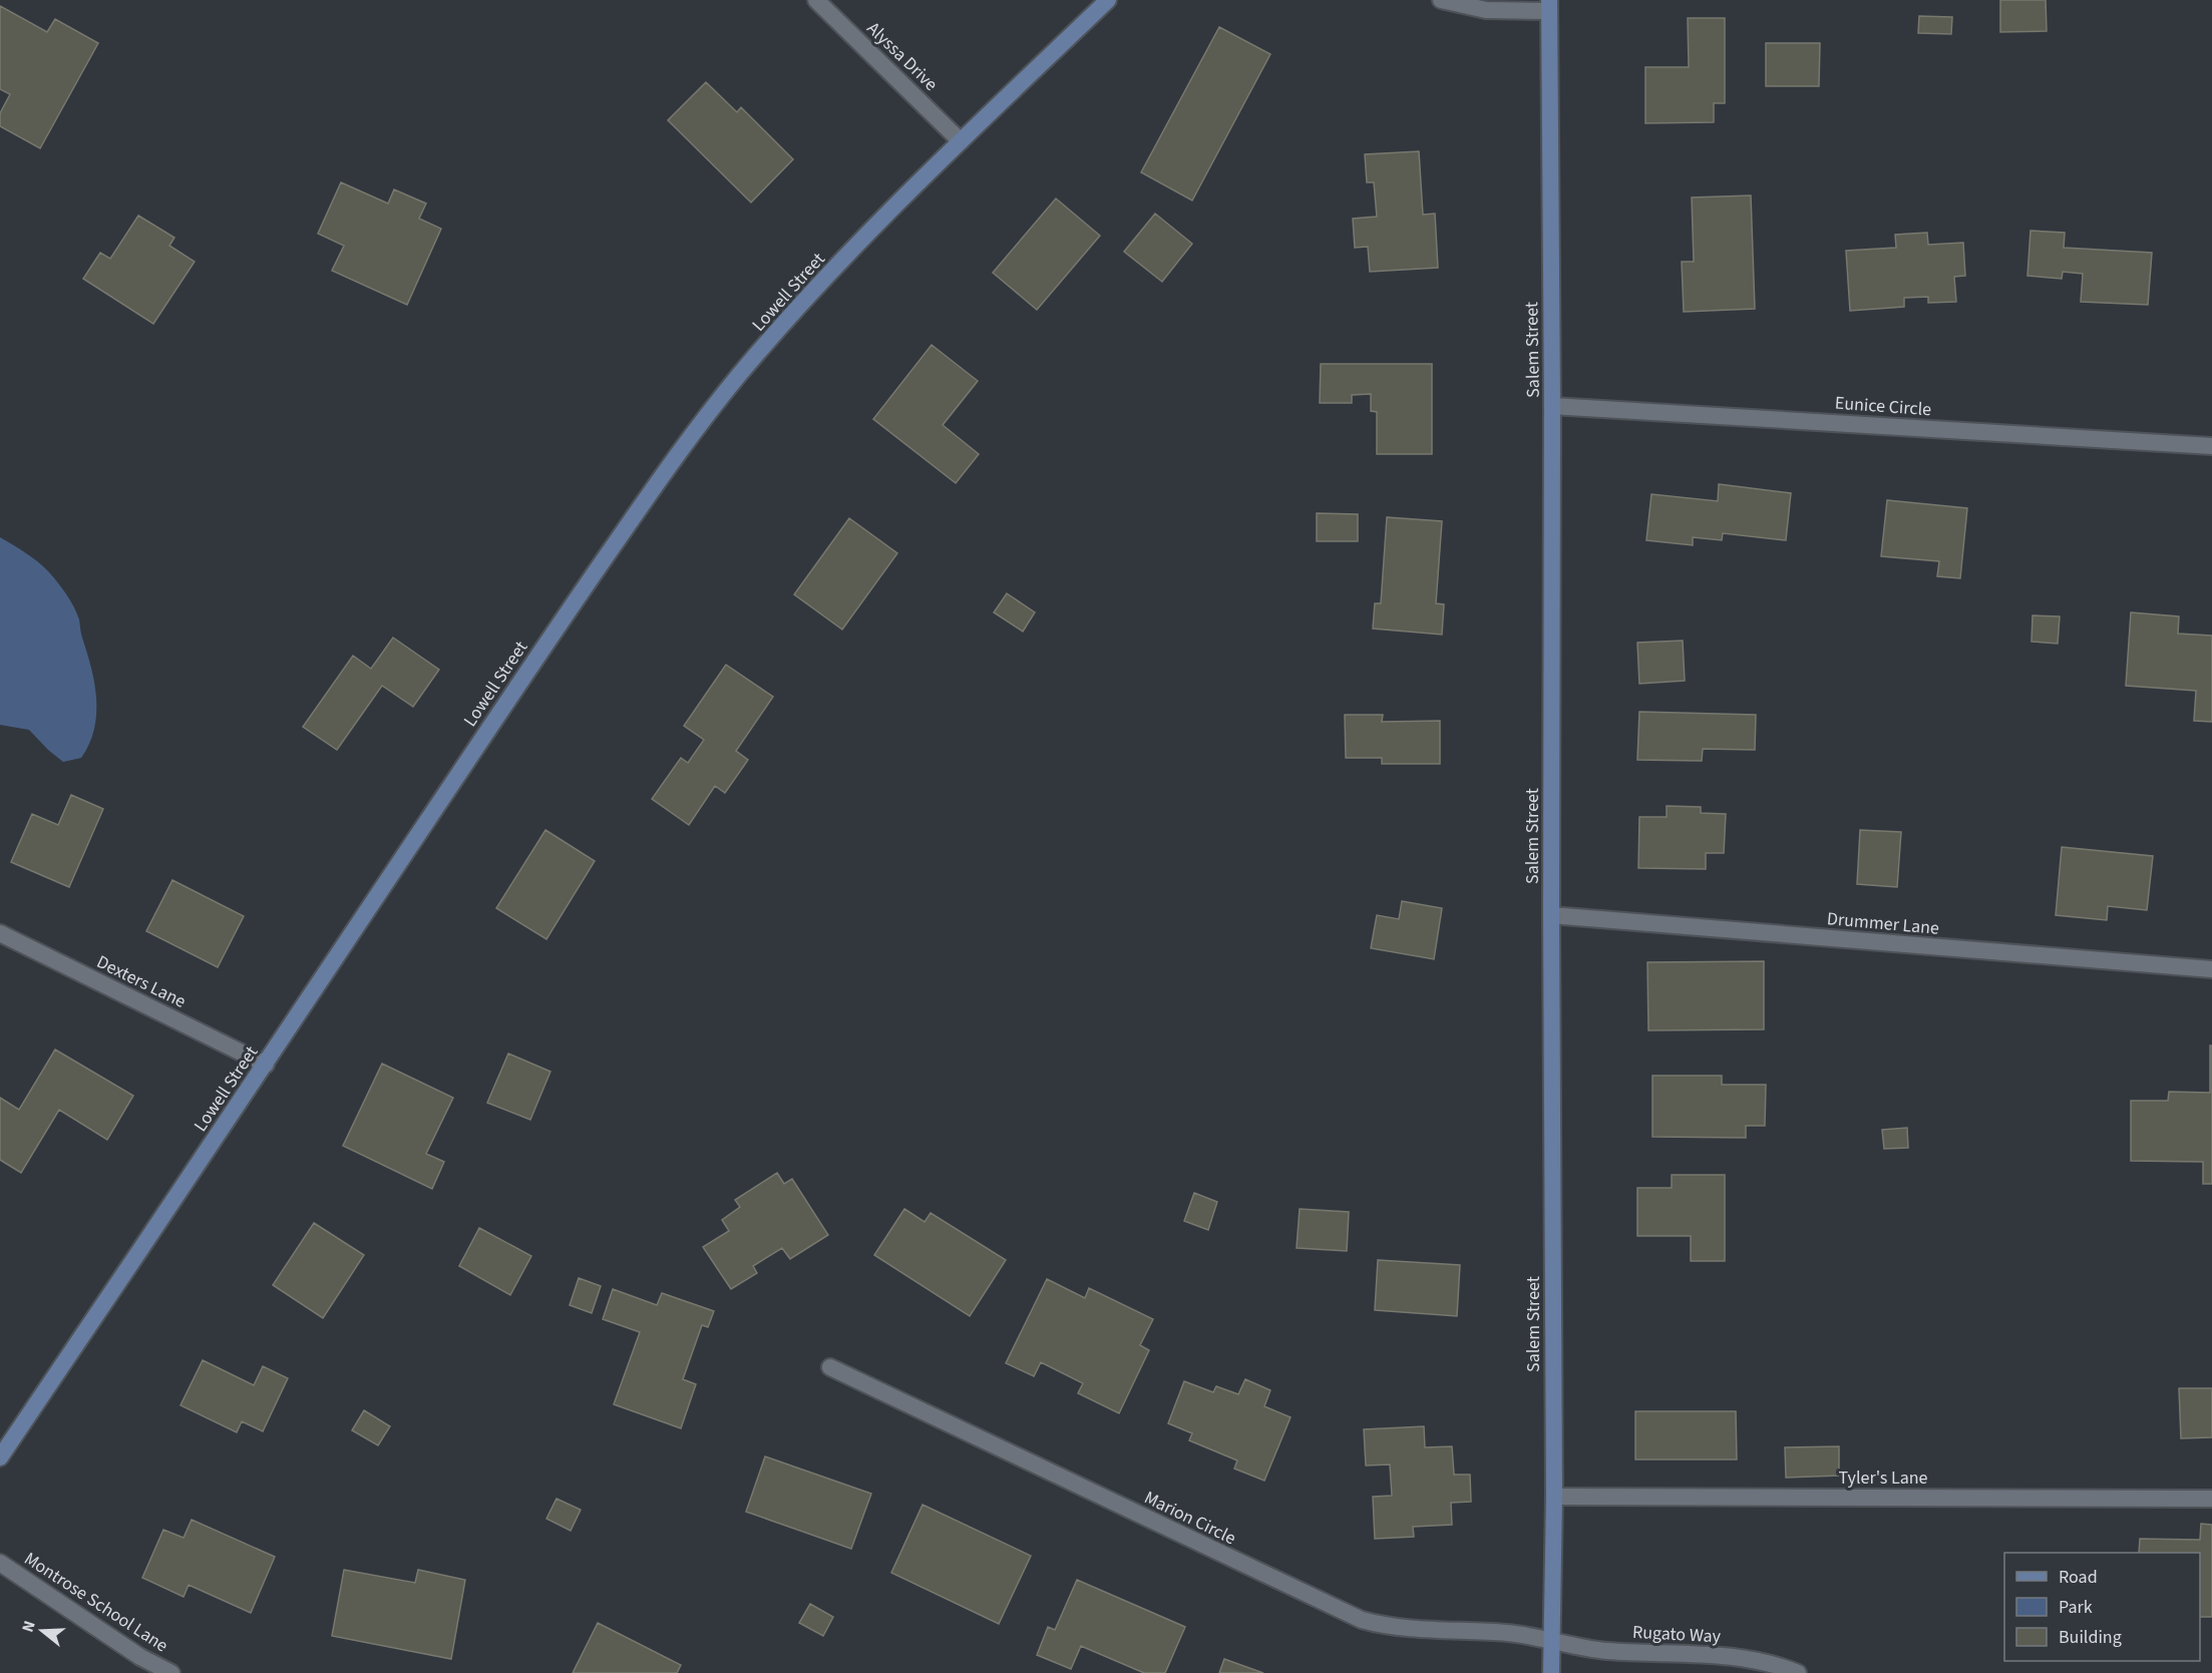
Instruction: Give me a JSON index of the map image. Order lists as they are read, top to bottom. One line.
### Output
{"streets":{"main road":["Lowell Street","Salem Street"],"street":["Alyssa Drive","Eunice Circle","Drummer Lane","Dexters Lane","Tyler's Lane","Marion Circle","Montrose School Lane","Rugato Way"]},"crossings":[["Alyssa Drive","Lowell Street"],["Lowell Street","Dexters Lane"],["Salem Street","Eunice Circle"],["Salem Street","Drummer Lane"],["Salem Street","Tyler's Lane"],["Salem Street","Marion Circle"],["Salem Street","Rugato Way"],["Marion Circle","Rugato Way"]],"legend":["Road","Park","Building"],"north":"left"}
